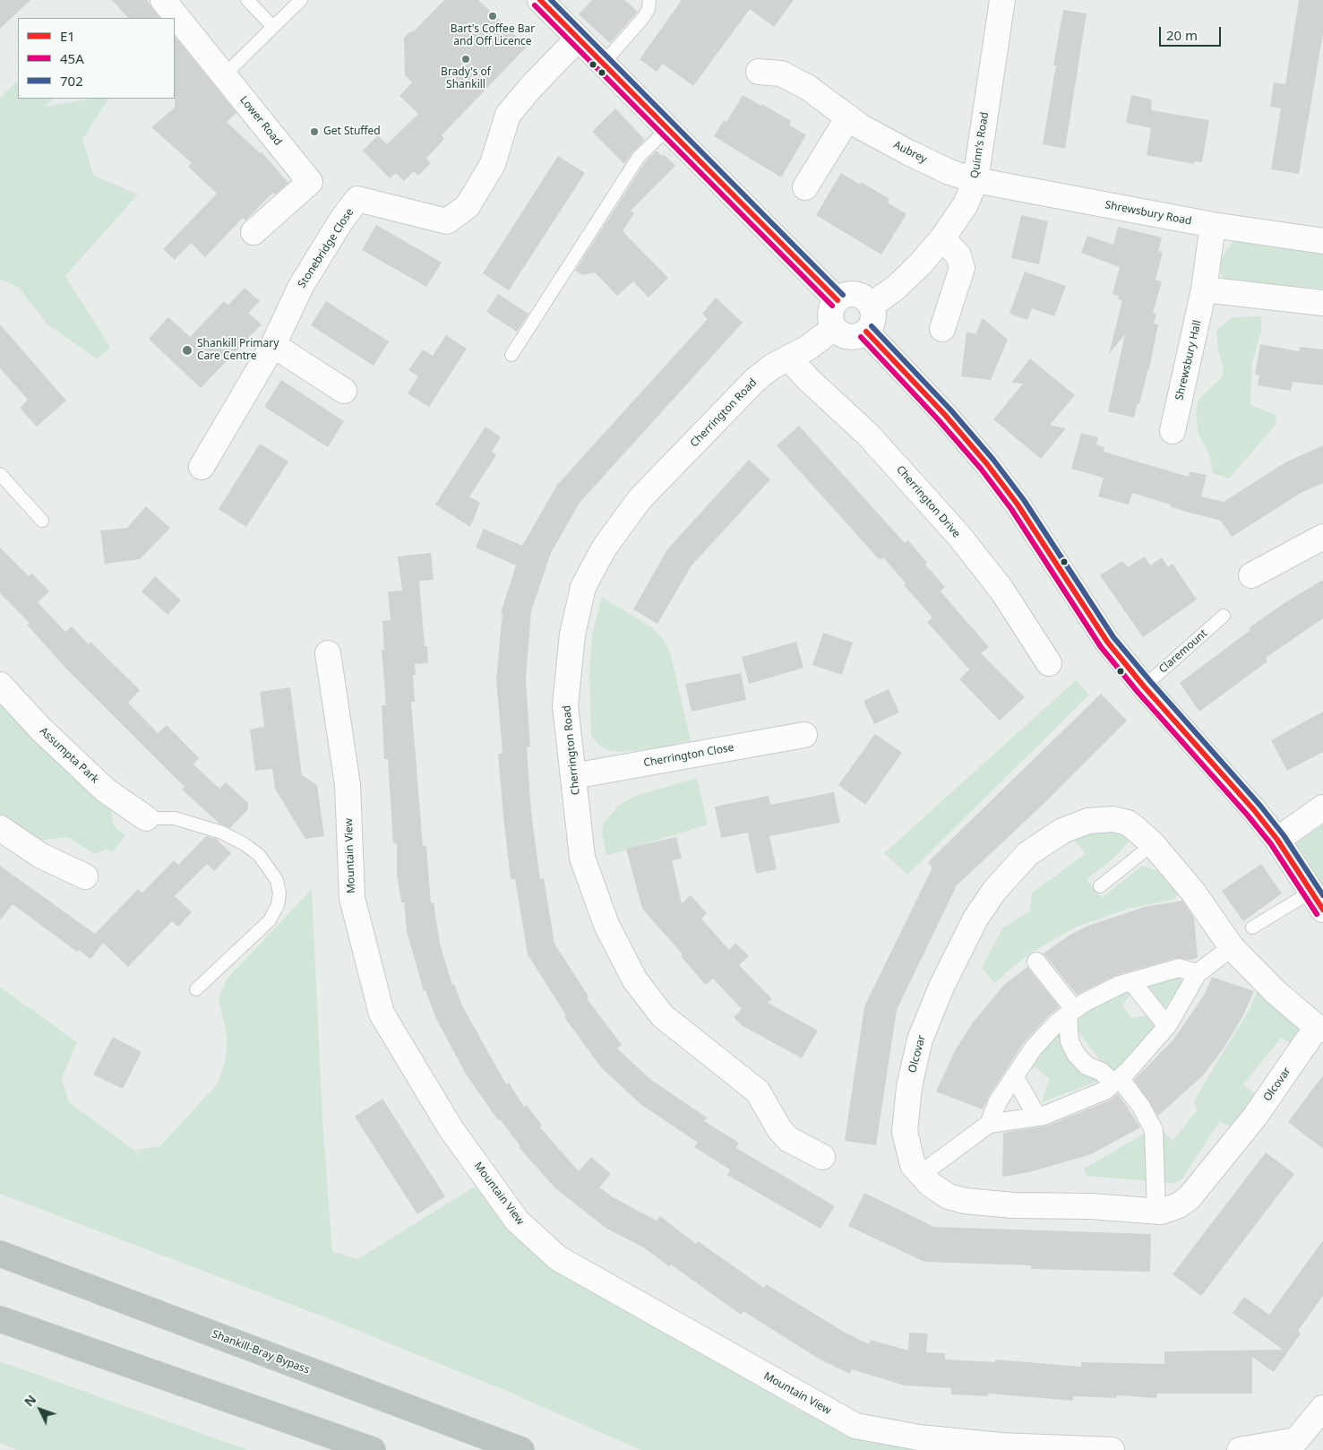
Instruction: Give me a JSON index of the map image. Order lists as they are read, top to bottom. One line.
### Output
{"streets":{"highway":["Shankill-Bray Bypass"],"street":["Lower Road","Quinn's Road","Aubrey","Shrewsbury Road","Stonebridge Close","Shrewsbury Hall","Cherrington Road","Cherrington Drive","Assumpta Park","Cherrington Close","Mountain View","Olcovar"],"lane":["Claremount"]},"crossings":[["Quinn's Road","Aubrey"],["Quinn's Road","Shrewsbury Road"],["Quinn's Road","Cherrington Road"],["Aubrey","Shrewsbury Road"],["Shrewsbury Road","Shrewsbury Hall"],["Cherrington Road","Cherrington Drive"],["Cherrington Road","Cherrington Close"]],"places":["Bart's Coffee Bar and Off Licence","Brady's of Shankill","Get Stuffed","Shankill Primary Care Centre"],"lines":["transit line E1","transit line 702","transit line 45A"],"legend":["E1","45A","702"],"scale_bar":"20 m","north":"top left"}
